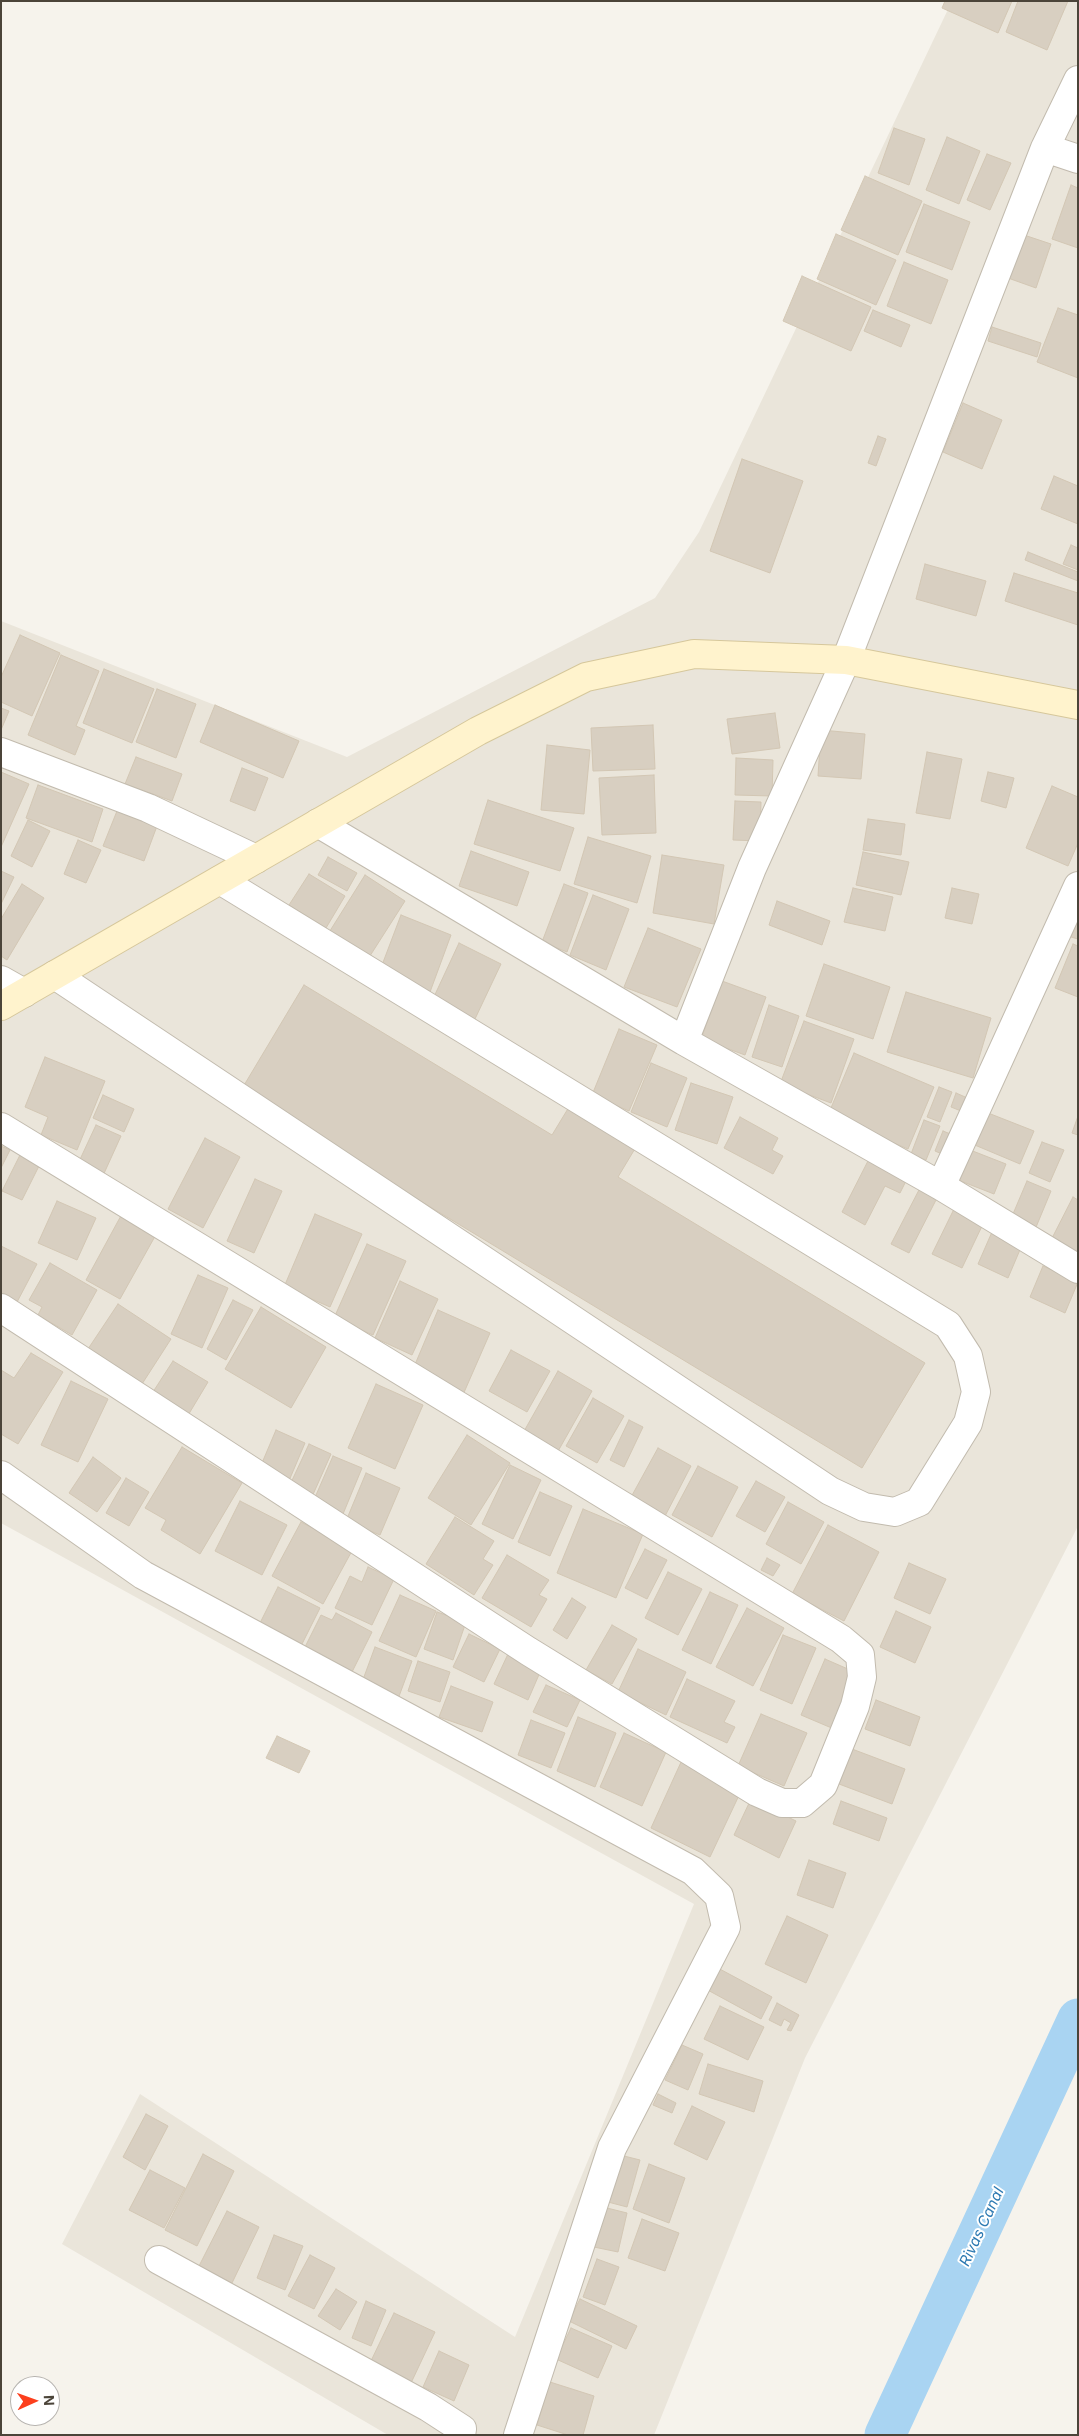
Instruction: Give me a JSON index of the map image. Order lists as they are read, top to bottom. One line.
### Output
{"water":["Rivas Canal"],"north":"right"}
